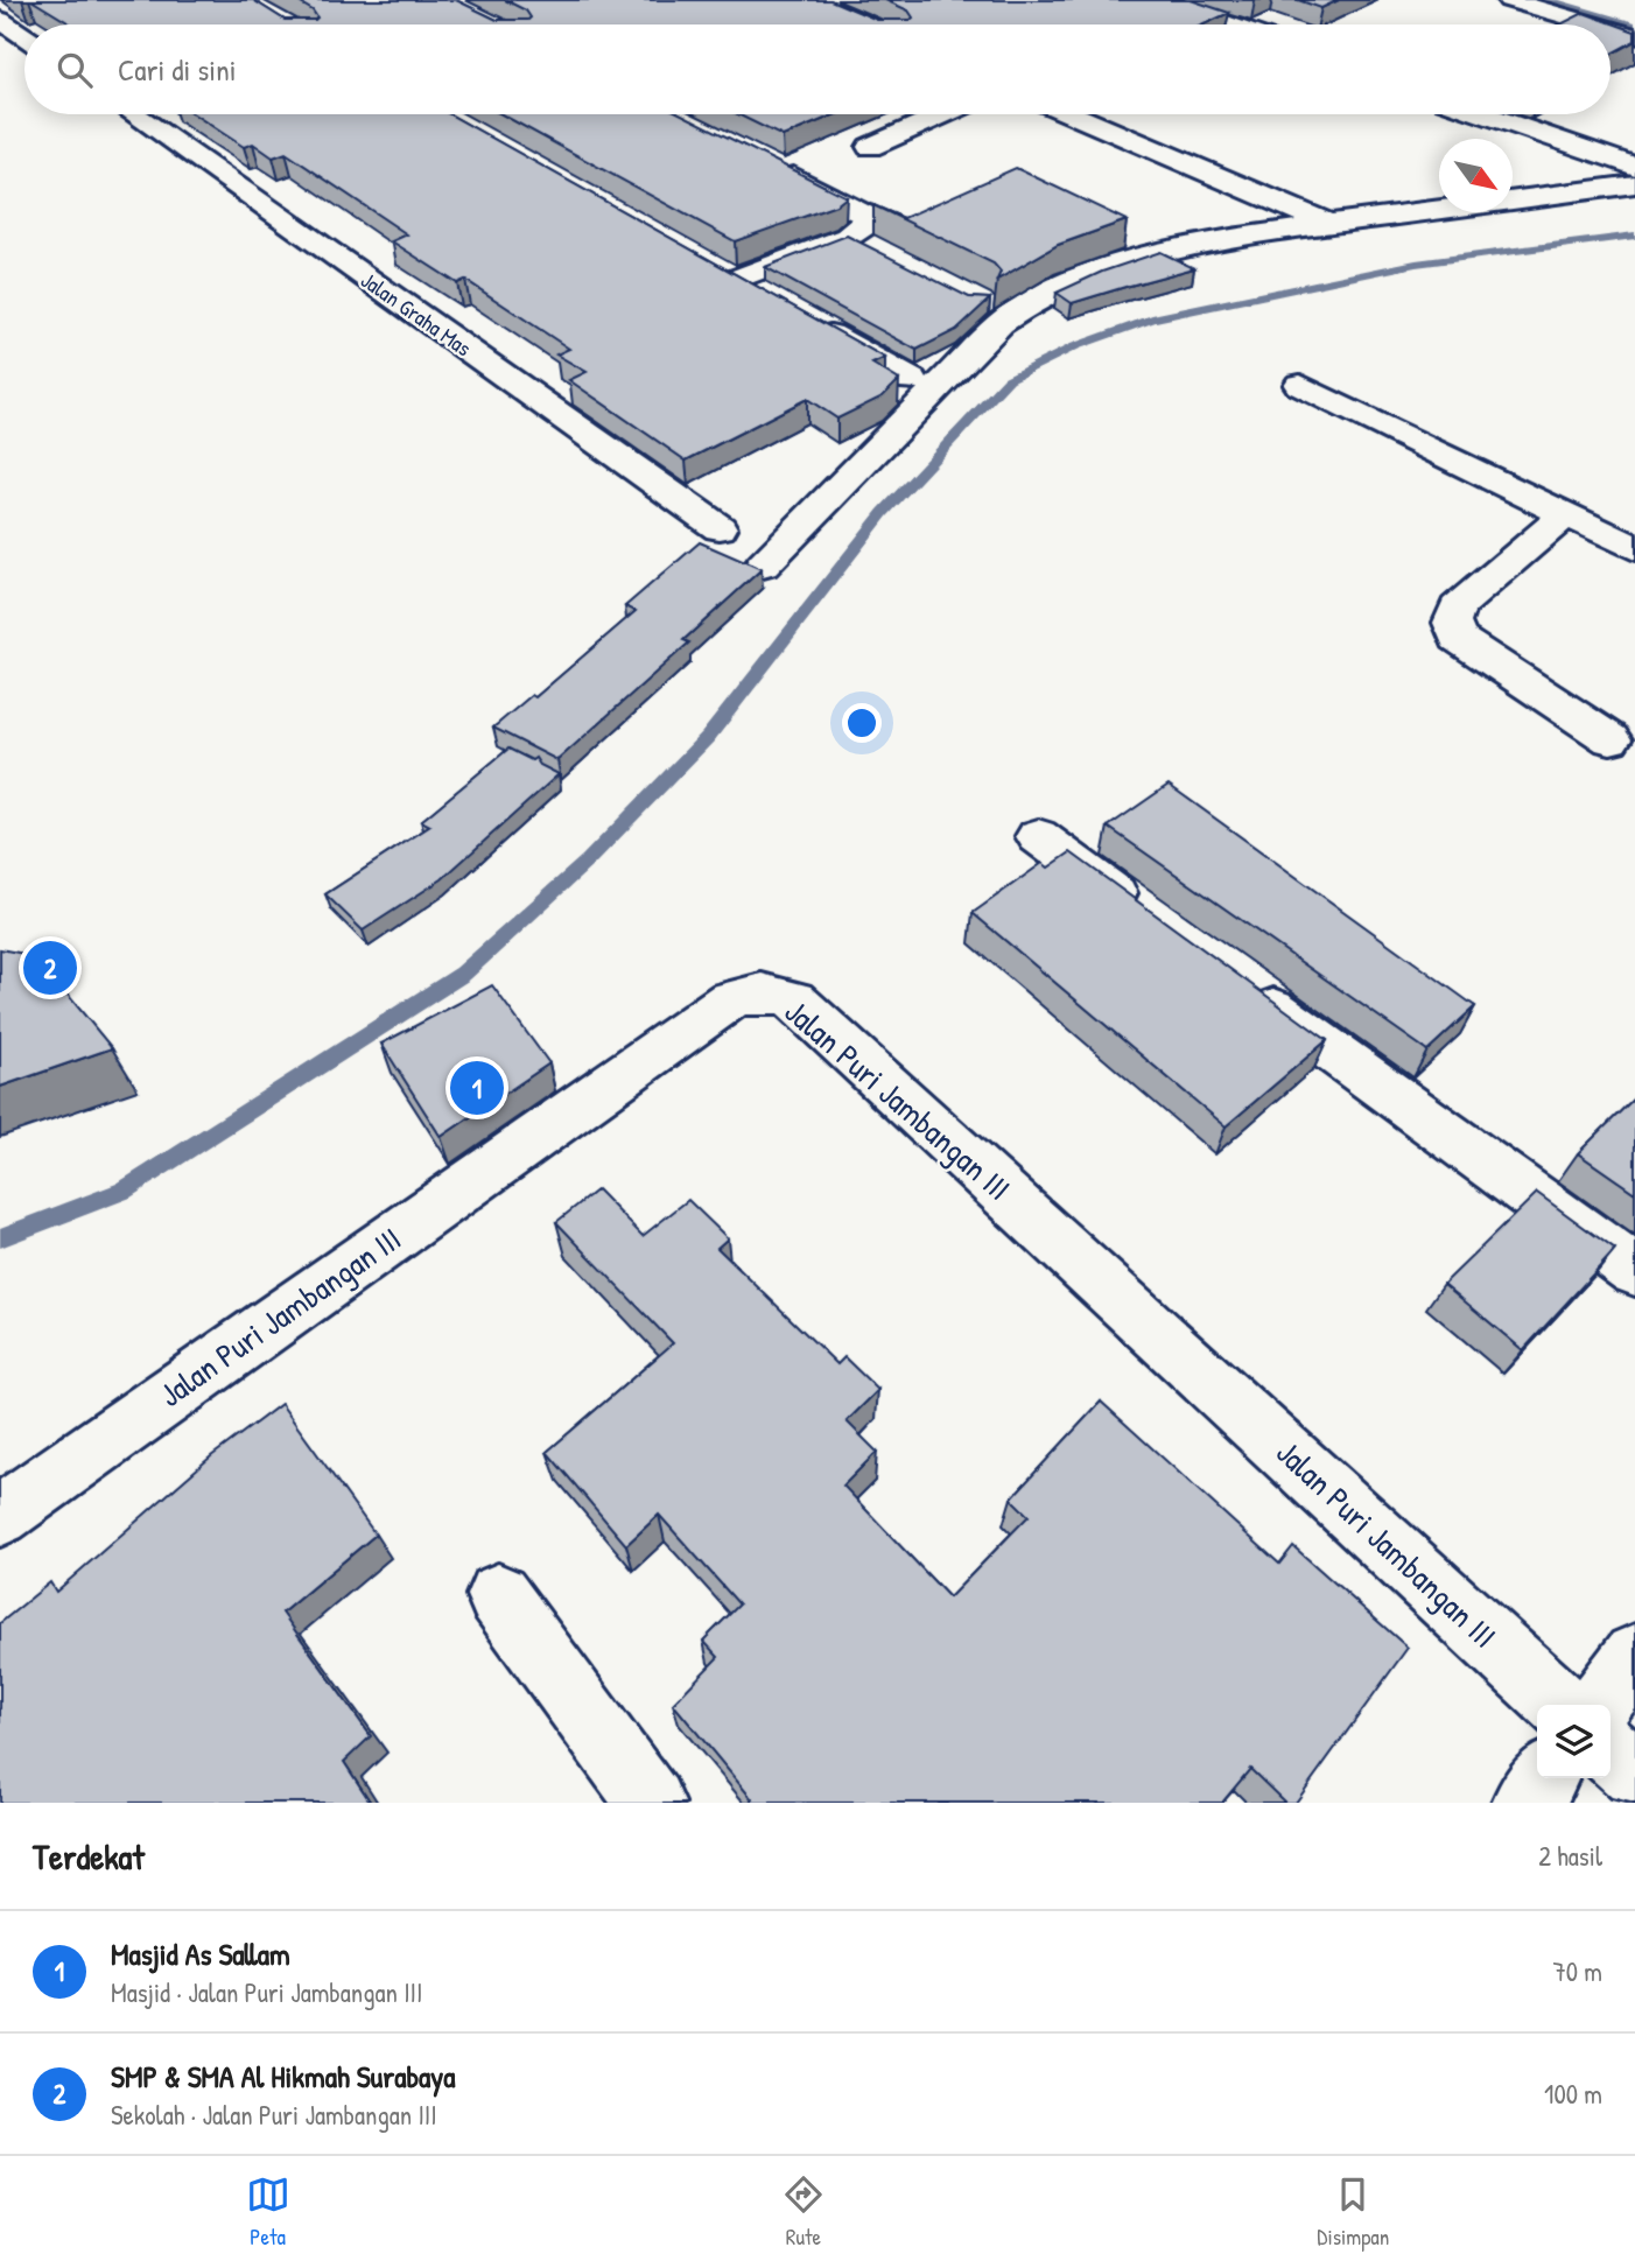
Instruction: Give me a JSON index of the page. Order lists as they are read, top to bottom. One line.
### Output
{"streets":{"street":["Jalan Graha Mas","Jalan Puri Jambangan III"]},"north":"bottom right","page":{"search":"Cari di sini","pins":["2","1"],"heading":["Terdekat","2 hasil"],"list":[{"mark":"1","name":"Masjid As Sallam","note":"Masjid · Jalan Puri Jambangan III","value":"70 m"},{"mark":"2","name":"SMP & SMA Al Hikmah Surabaya","note":"Sekolah · Jalan Puri Jambangan III","value":"100 m"}],"nav":["Peta","Rute","Disimpan"]}}
